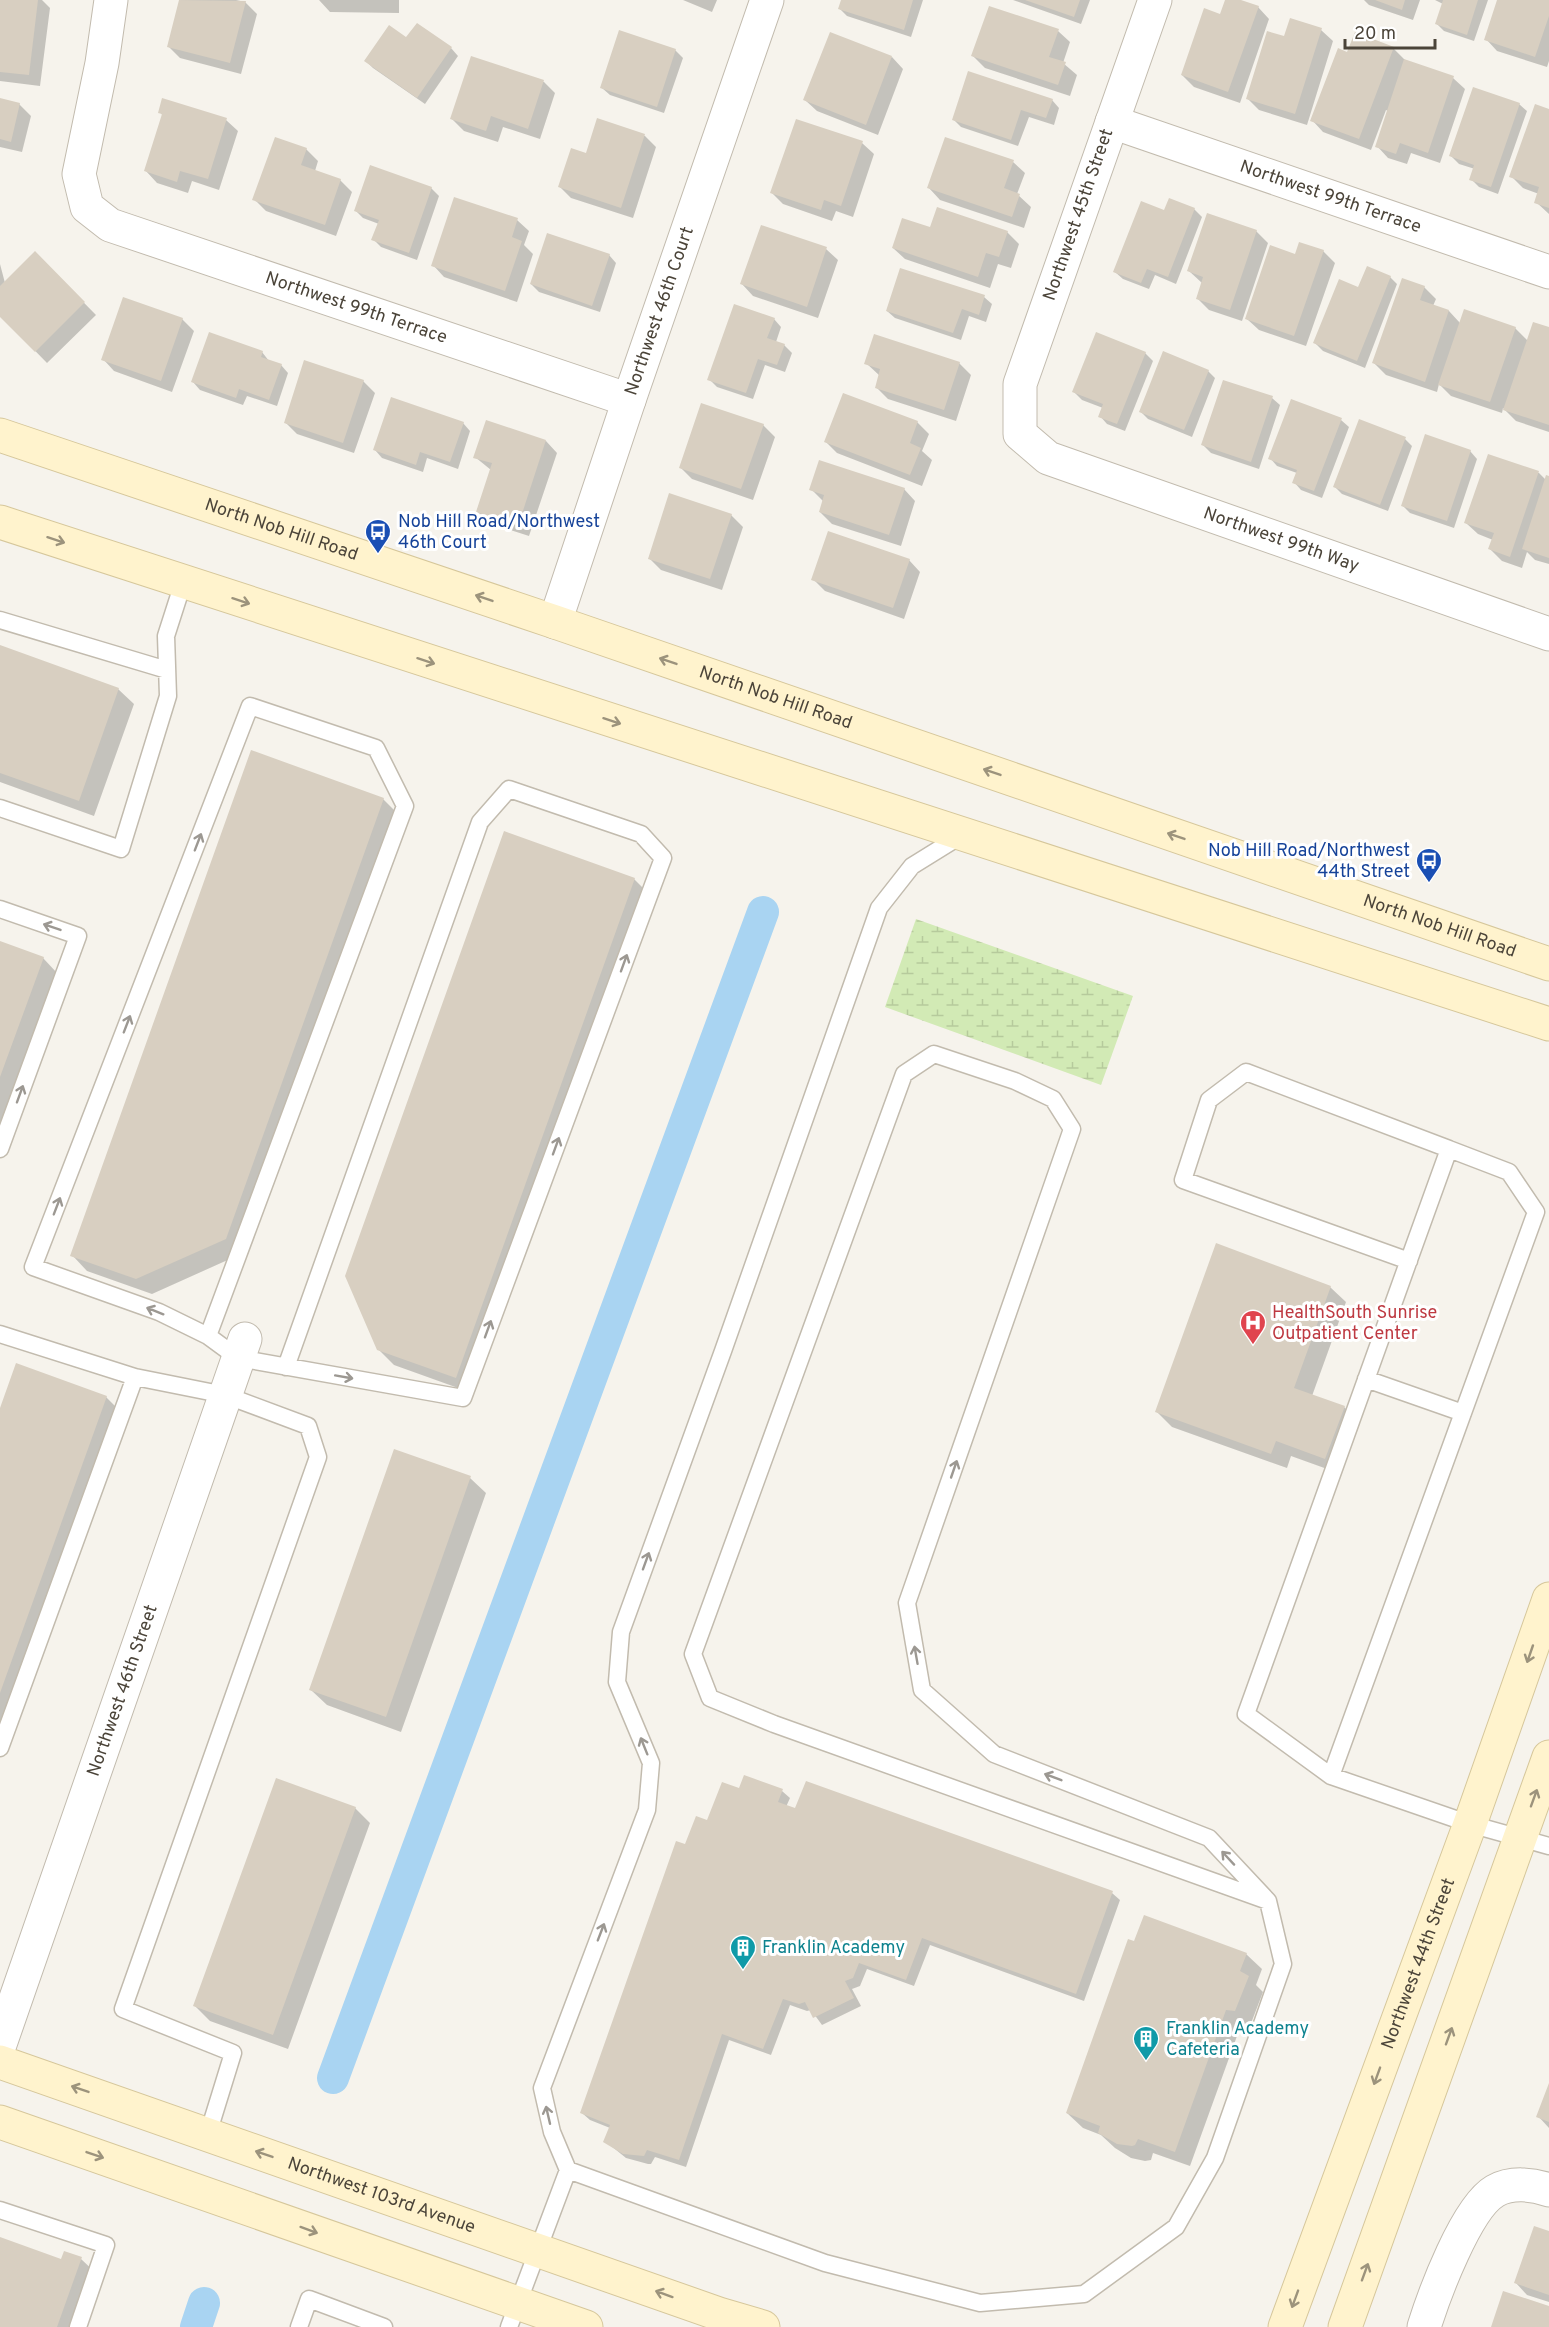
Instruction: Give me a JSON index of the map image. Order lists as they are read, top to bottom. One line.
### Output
{"streets":{"main road":["North Nob Hill Road","Northwest 44th Street","Northwest 103rd Avenue"],"street":["Northwest 99th Terrace","Northwest 45th Street","Northwest 46th Court","Northwest 99th Way","Northwest 46th Street"]},"crossings":[["Northwest 99th Terrace","Northwest 45th Street"],["Northwest 99th Terrace","Northwest 46th Court"],["Northwest 45th Street","Northwest 99th Way"],["Northwest 46th Court","North Nob Hill Road"]],"places":{"bus stop":["Nob Hill Road/Northwest 46th Court","Nob Hill Road/Northwest 44th Street"],"hospital":["HealthSouth Sunrise Outpatient Center"],"building":["Franklin Academy","Franklin Academy Cafeteria"]},"scale_bar":"20 m"}
